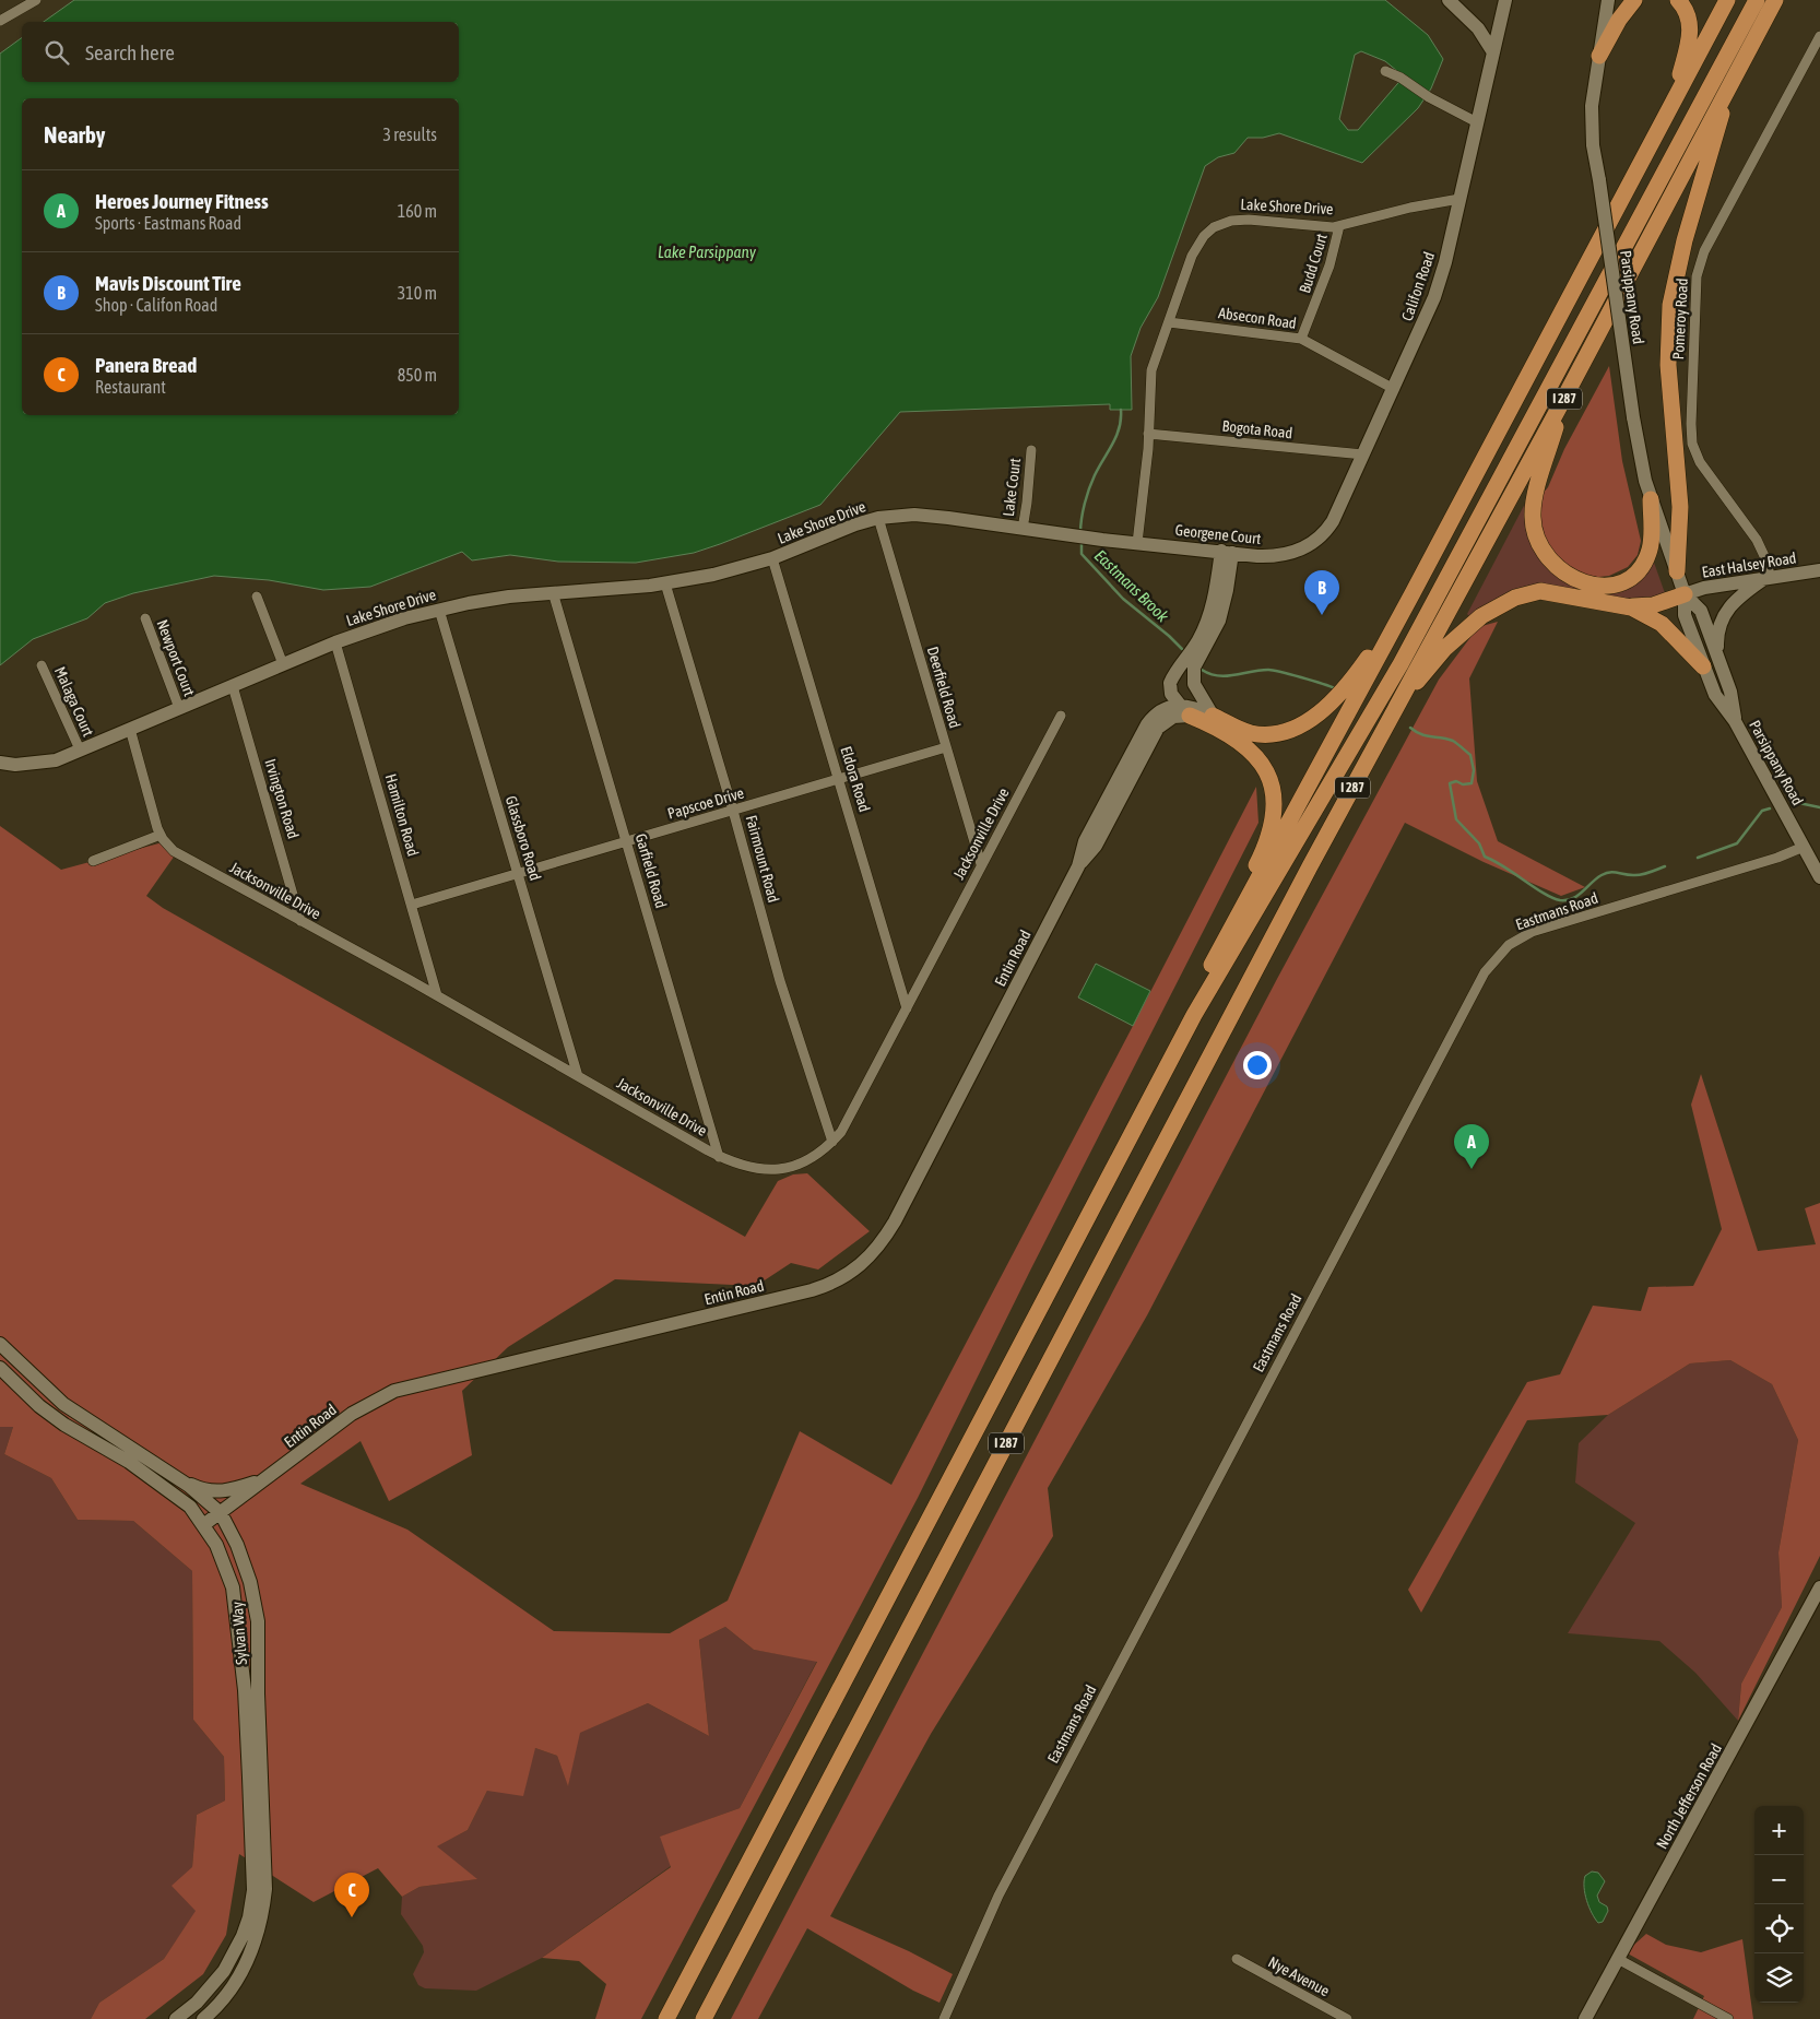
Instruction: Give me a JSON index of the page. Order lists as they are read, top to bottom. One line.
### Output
{"streets":{"highway":["I 287"],"street":["Lake Shore Drive","Budd Court","Califon Road","Parsippany Road","Absecon Road","Pomeroy Road","Bogota Road","Lake Court","Georgene Court","East Halsey Road","Newport Court","Deerfield Road","Malaga Court","Eldora Road","Irvington Road","Papscoe Drive","Hamilton Road","Jacksonville Drive","Glassboro Road","Fairmount Road","Garfield Road","Eastmans Road","Entin Road","Sylvan Way","North Jefferson Road","Nye Avenue"]},"crossings":[["Lake Shore Drive","Budd Court"],["Lake Shore Drive","Califon Road"],["Lake Shore Drive","Absecon Road"],["Lake Shore Drive","Bogota Road"],["Lake Shore Drive","Lake Court"],["Lake Shore Drive","Georgene Court"],["Lake Shore Drive","Newport Court"],["Lake Shore Drive","Deerfield Road"],["Lake Shore Drive","Malaga Court"],["Lake Shore Drive","Eldora Road"],["Lake Shore Drive","Irvington Road"],["Lake Shore Drive","Hamilton Road"],["Lake Shore Drive","Jacksonville Drive"],["Lake Shore Drive","Glassboro Road"],["Lake Shore Drive","Fairmount Road"],["Lake Shore Drive","Garfield Road"],["Budd Court","Absecon Road"],["Califon Road","Absecon Road"],["Califon Road","Bogota Road"],["Califon Road","Georgene Court"],["Parsippany Road","East Halsey Road"],["Parsippany Road","Eastmans Road"],["Pomeroy Road","East Halsey Road"],["Deerfield Road","Papscoe Drive"],["Deerfield Road","Jacksonville Drive"],["Eldora Road","Papscoe Drive"],["Eldora Road","Jacksonville Drive"],["Irvington Road","Jacksonville Drive"],["Papscoe Drive","Hamilton Road"],["Papscoe Drive","Glassboro Road"],["Papscoe Drive","Fairmount Road"],["Papscoe Drive","Garfield Road"],["Hamilton Road","Jacksonville Drive"],["Jacksonville Drive","Glassboro Road"],["Jacksonville Drive","Fairmount Road"],["Jacksonville Drive","Garfield Road"],["Entin Road","Sylvan Way"]],"water":["Lake Parsippany","Eastmans Brook"],"page":{"search":"Search here","heading":["Nearby","3 results"],"list":[{"mark":"A","name":"Heroes Journey Fitness","note":"Sports · Eastmans Road","value":"160 m"},{"mark":"B","name":"Mavis Discount Tire","note":"Shop · Califon Road","value":"310 m"},{"mark":"C","name":"Panera Bread","note":"Restaurant","value":"850 m"}],"pins":["B","A","C"],"map_buttons":["+","−"]}}
